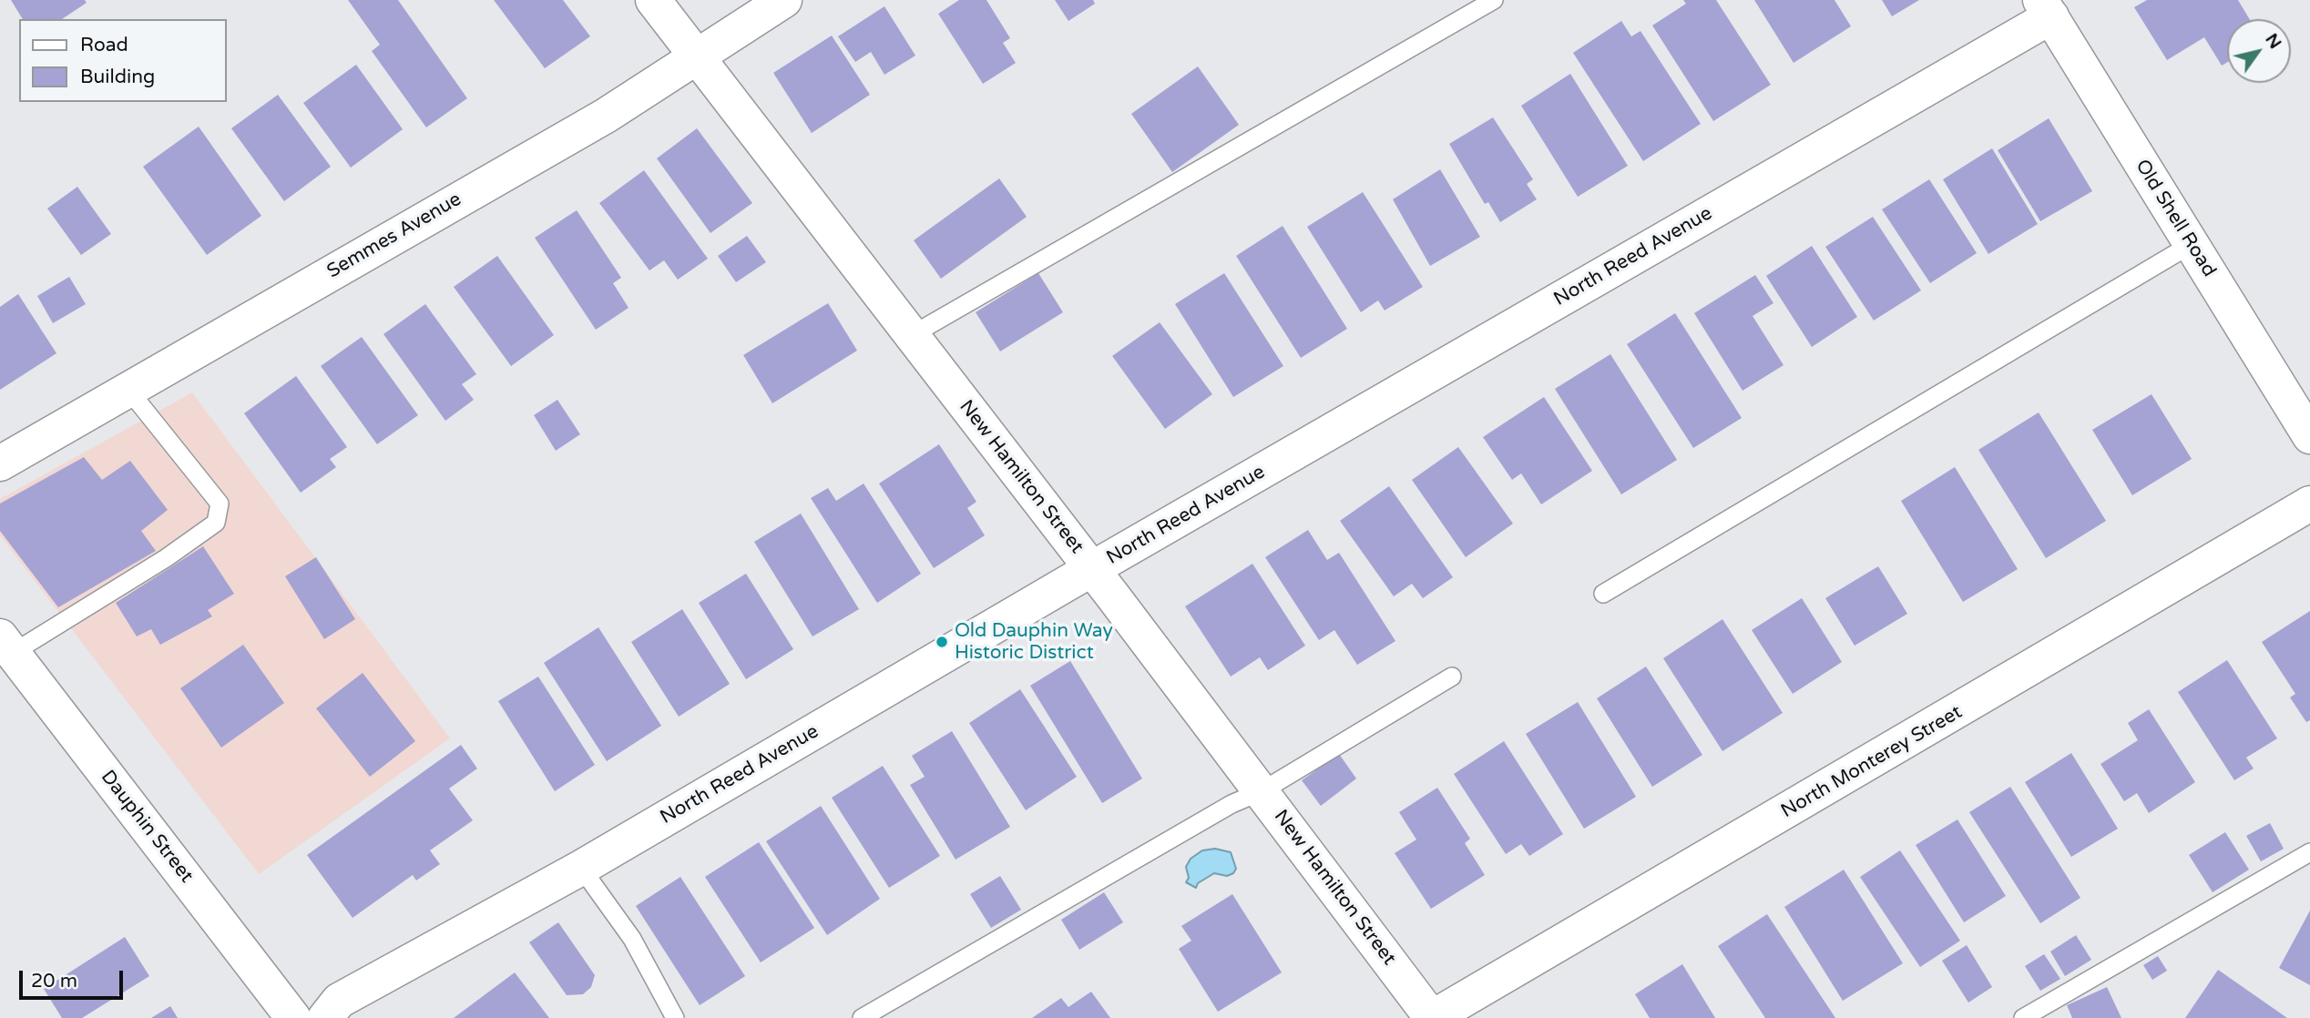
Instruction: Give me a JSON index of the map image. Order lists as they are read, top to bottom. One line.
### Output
{"streets":{"street":["Old Shell Road","Semmes Avenue","North Reed Avenue","New Hamilton Street","North Monterey Street","Dauphin Street"]},"crossings":[["Old Shell Road","North Reed Avenue"],["Semmes Avenue","New Hamilton Street"],["North Reed Avenue","New Hamilton Street"],["New Hamilton Street","North Monterey Street"]],"places":["Old Dauphin Way Historic District"],"legend":["Road","Building"],"scale_bar":"20 m","north":"top right"}
